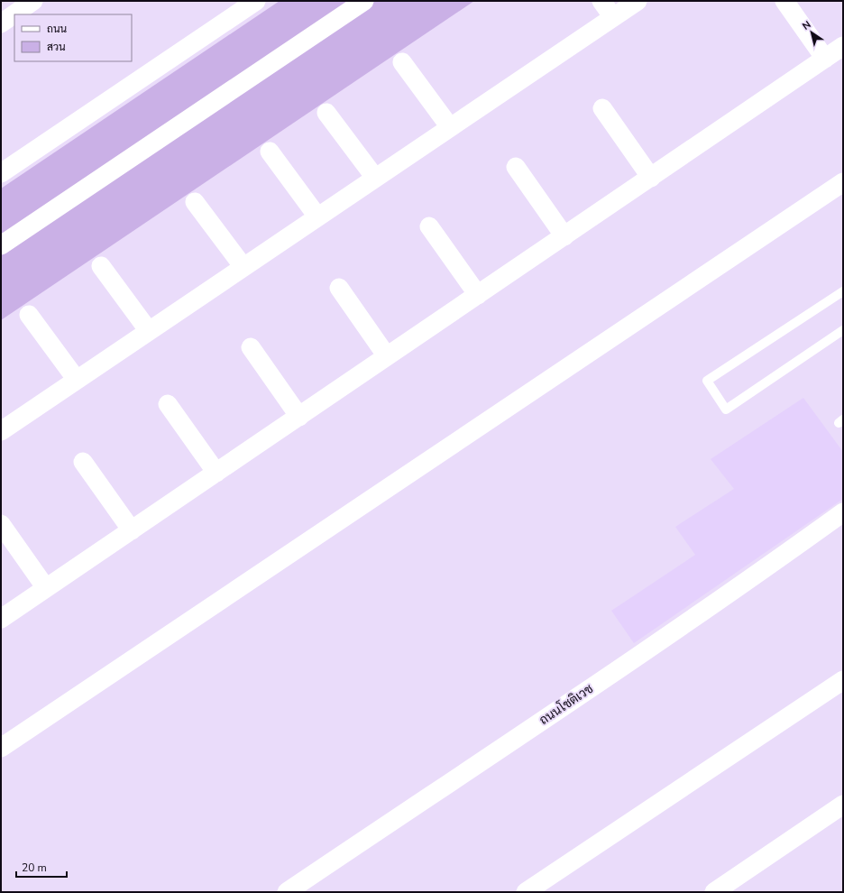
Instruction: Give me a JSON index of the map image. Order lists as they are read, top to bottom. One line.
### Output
{"streets":{"street":["ถนนโชติเวช"]},"legend":["ถนน","สวน"],"scale_bar":"20 m","north":"top left"}
